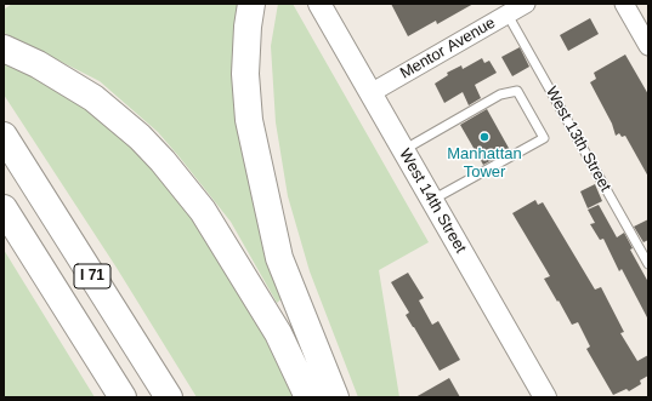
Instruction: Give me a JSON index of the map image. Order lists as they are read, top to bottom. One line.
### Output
{"streets":{"highway":["I 71"],"street":["Mentor Avenue","West 14th Street"],"lane":["West 13th Street"]},"crossings":[["Mentor Avenue","West 13th Street"],["Mentor Avenue","West 14th Street"]],"places":["Manhattan Tower"]}
